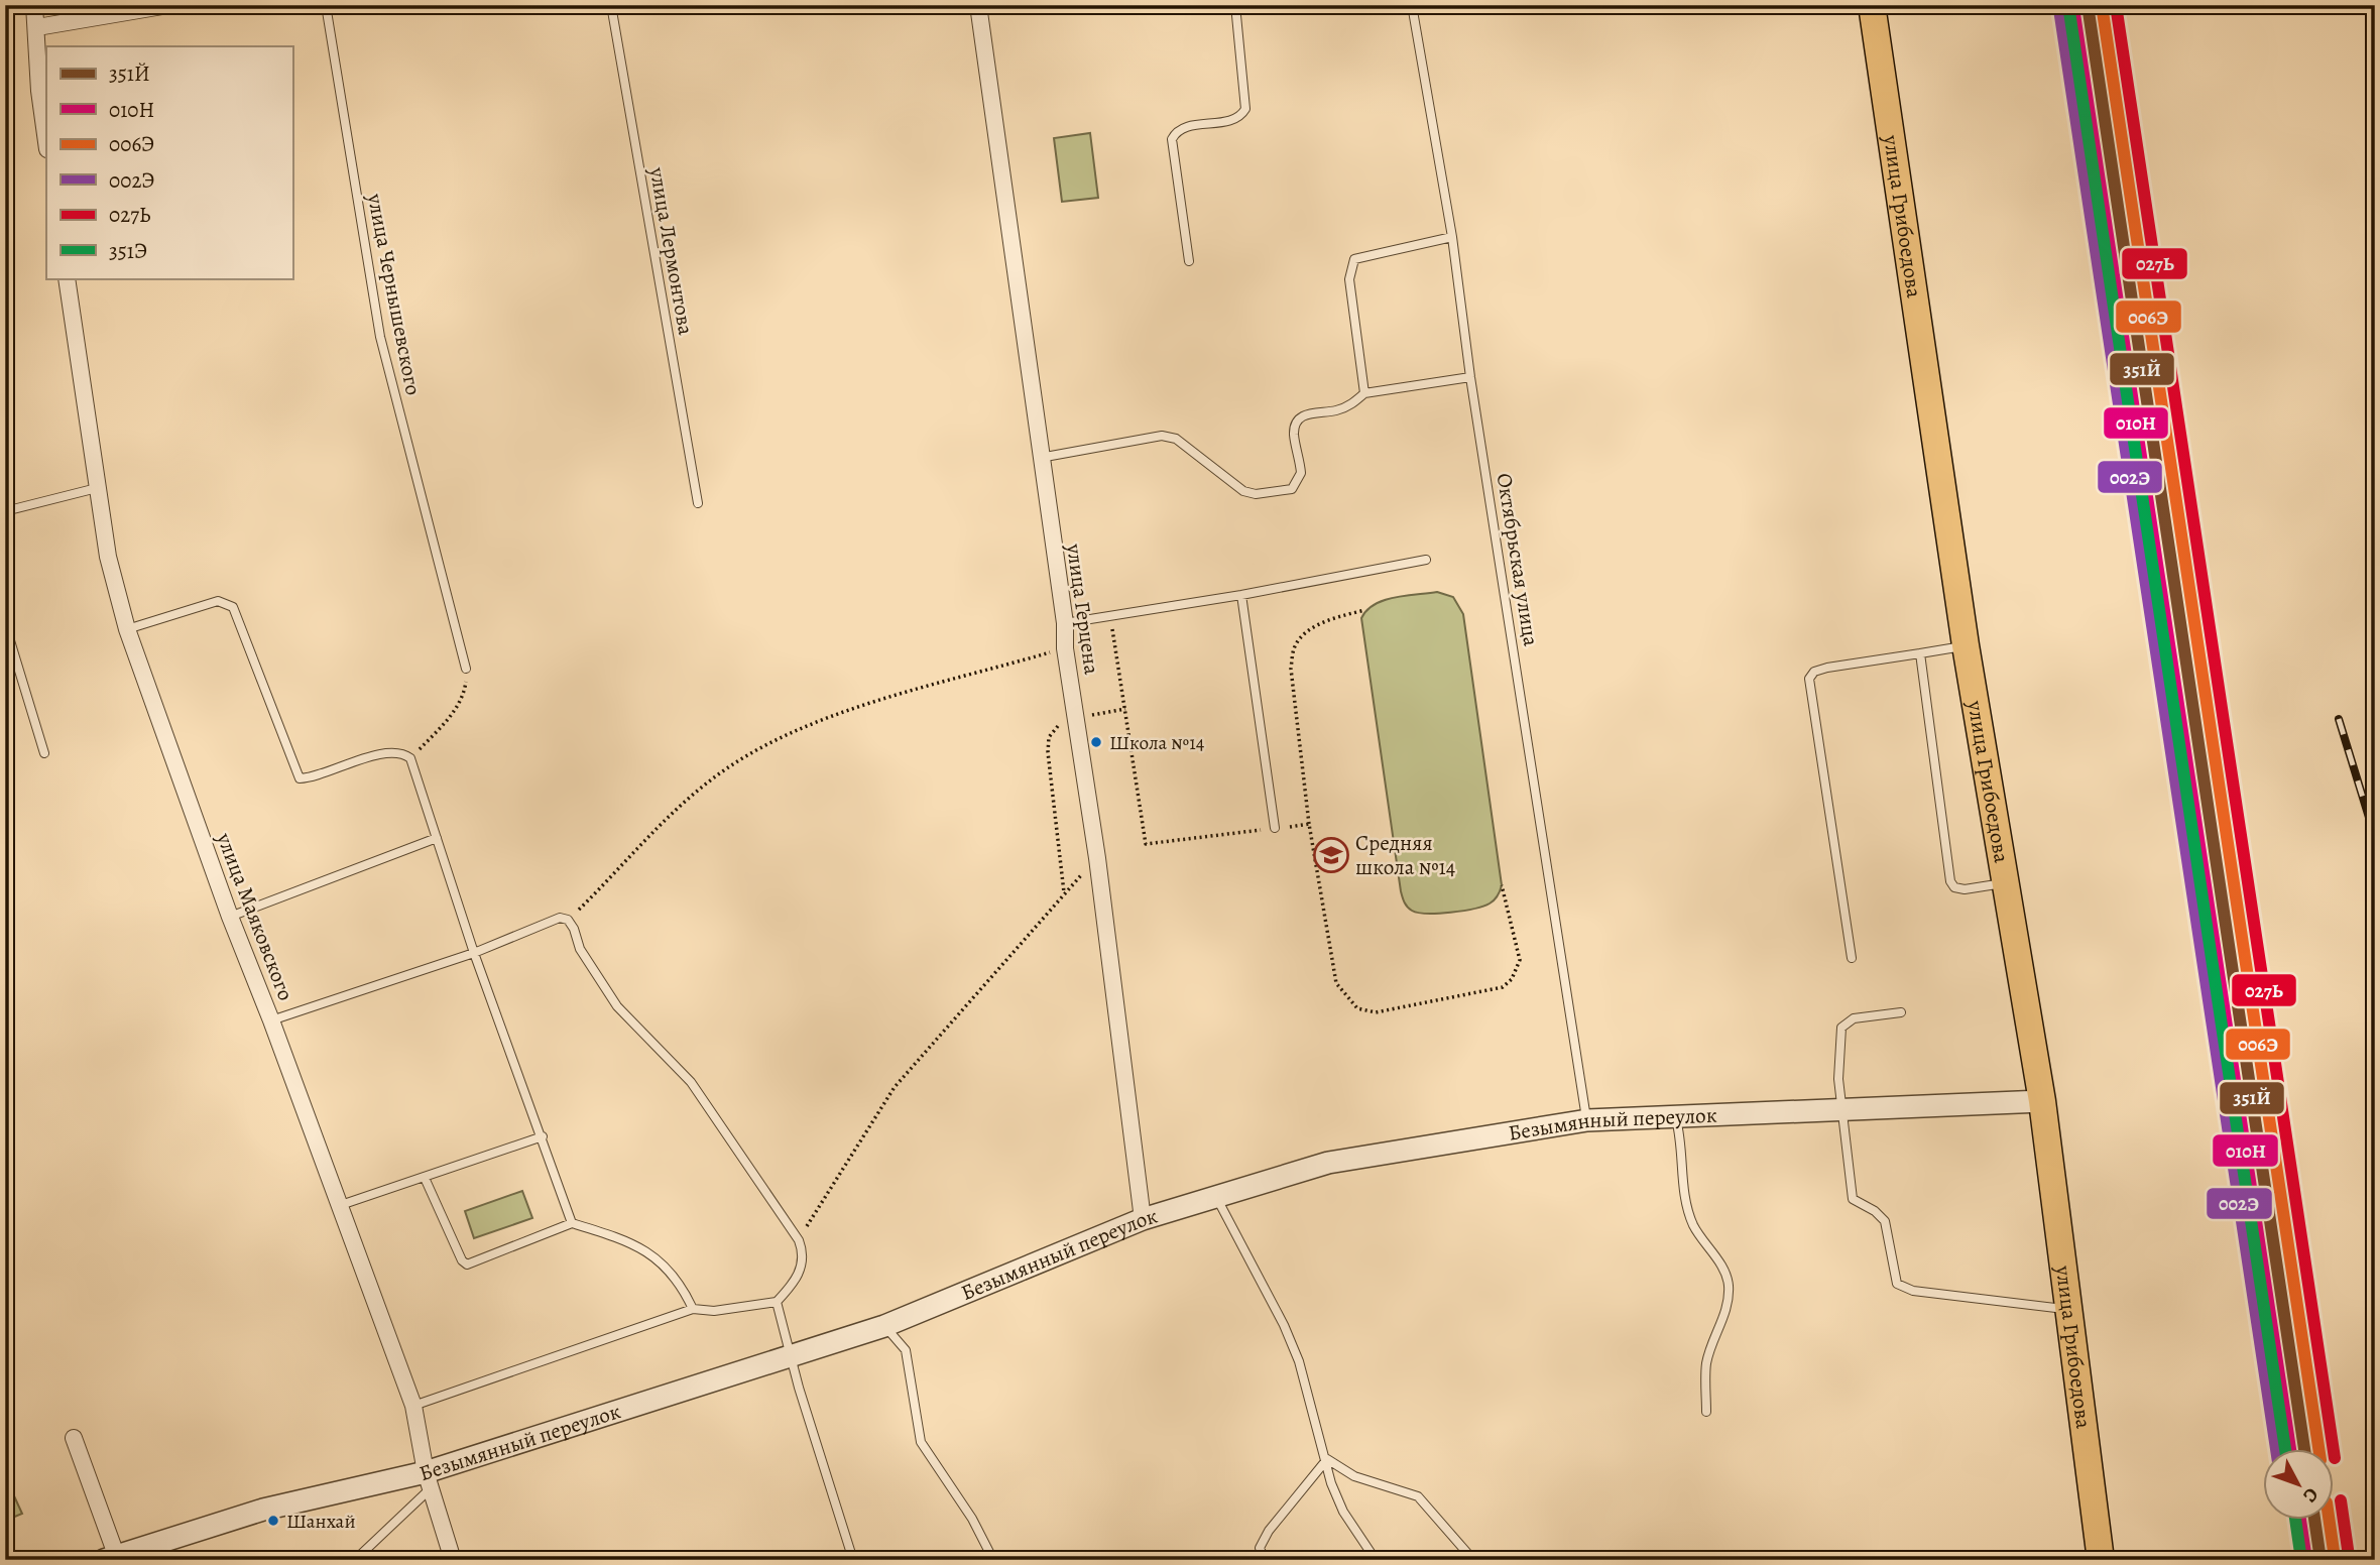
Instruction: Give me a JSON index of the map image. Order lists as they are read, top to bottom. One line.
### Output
{"streets":{"main road":["улица Грибоедова"],"street":["улица Герцена","улица Маяковского","Безымянный переулок"],"lane":["улица Лермонтова","улица Чернышевского","Октябрьская улица"]},"crossings":[["улица Грибоедова","Безымянный переулок"],["Октябрьская улица","Безымянный переулок"],["улица Герцена","Безымянный переулок"],["улица Маяковского","Безымянный переулок"]],"places":{"other":["Школа №14","Шанхай"],"school or university":["Средняя школа №14"]},"lines":["transit line 351Й","transit line 006Э","transit line 027Ь","transit line 351Э","transit line 010Н","transit line 002Э"],"legend":["351Й","010Н","006Э","002Э","027Ь","351Э"],"north":"bottom right"}
